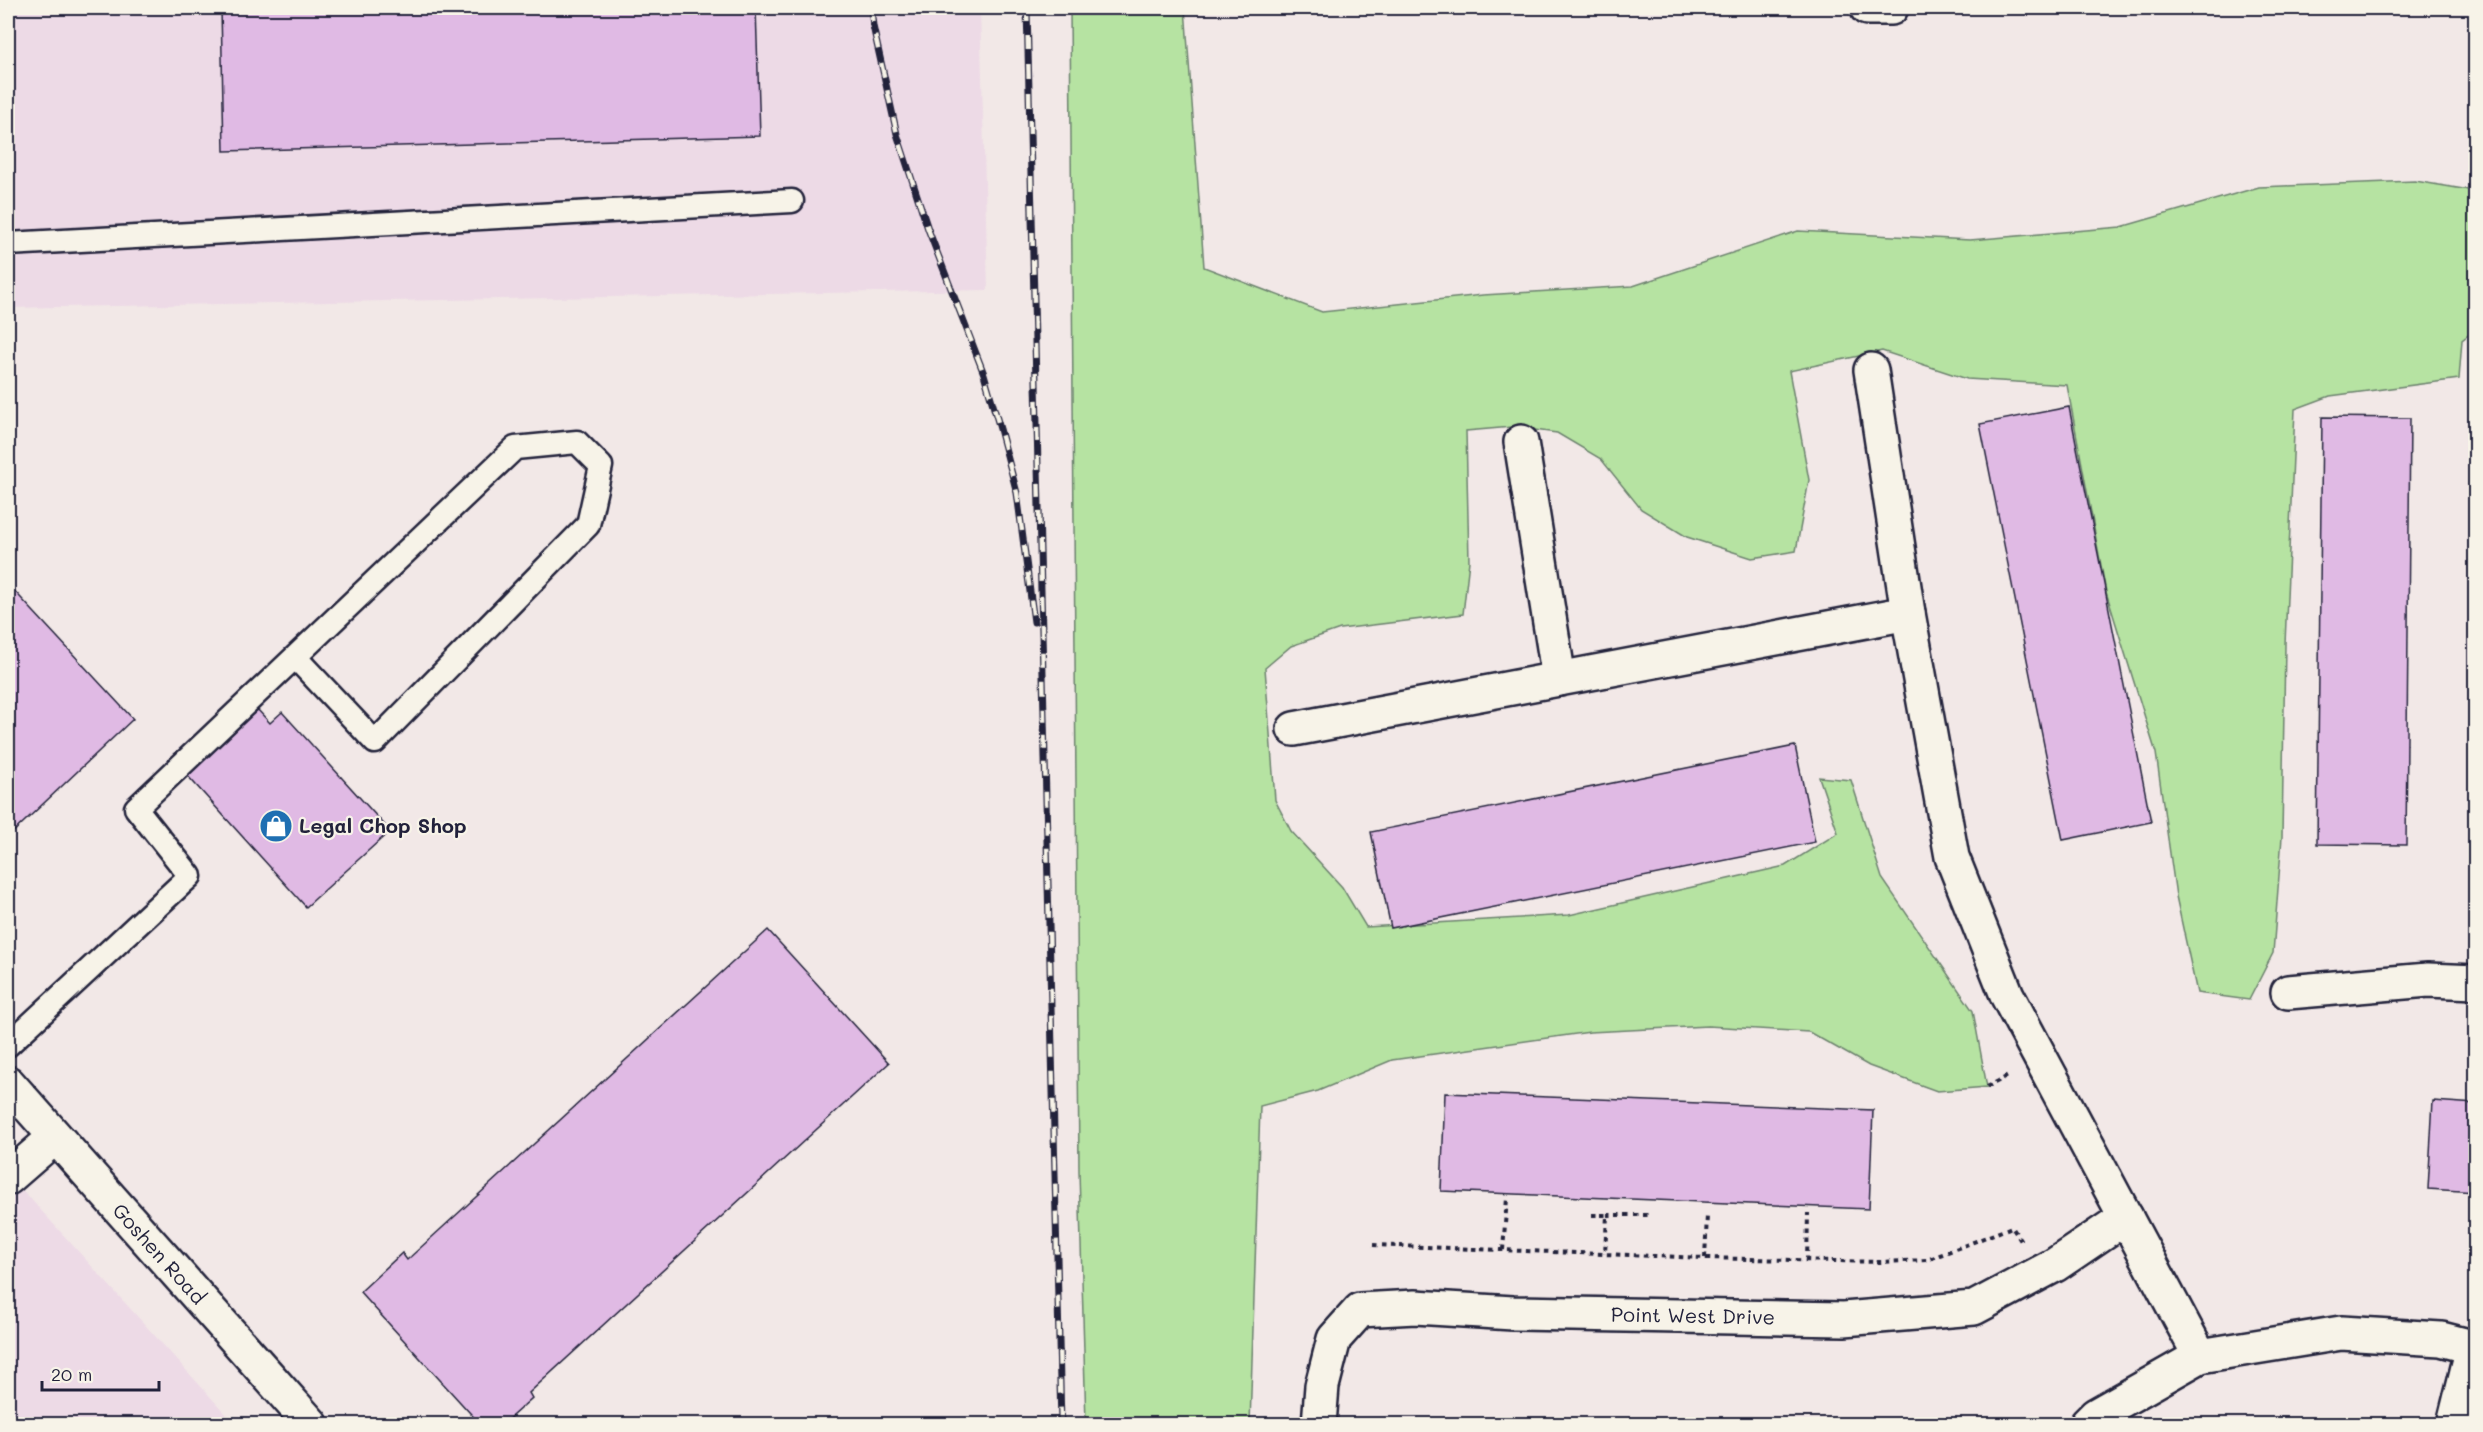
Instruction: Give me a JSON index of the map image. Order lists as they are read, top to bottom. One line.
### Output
{"streets":{"street":["Goshen Road","Point West Drive"]},"places":{"shop":["Legal Chop Shop"]},"scale_bar":"20 m"}
